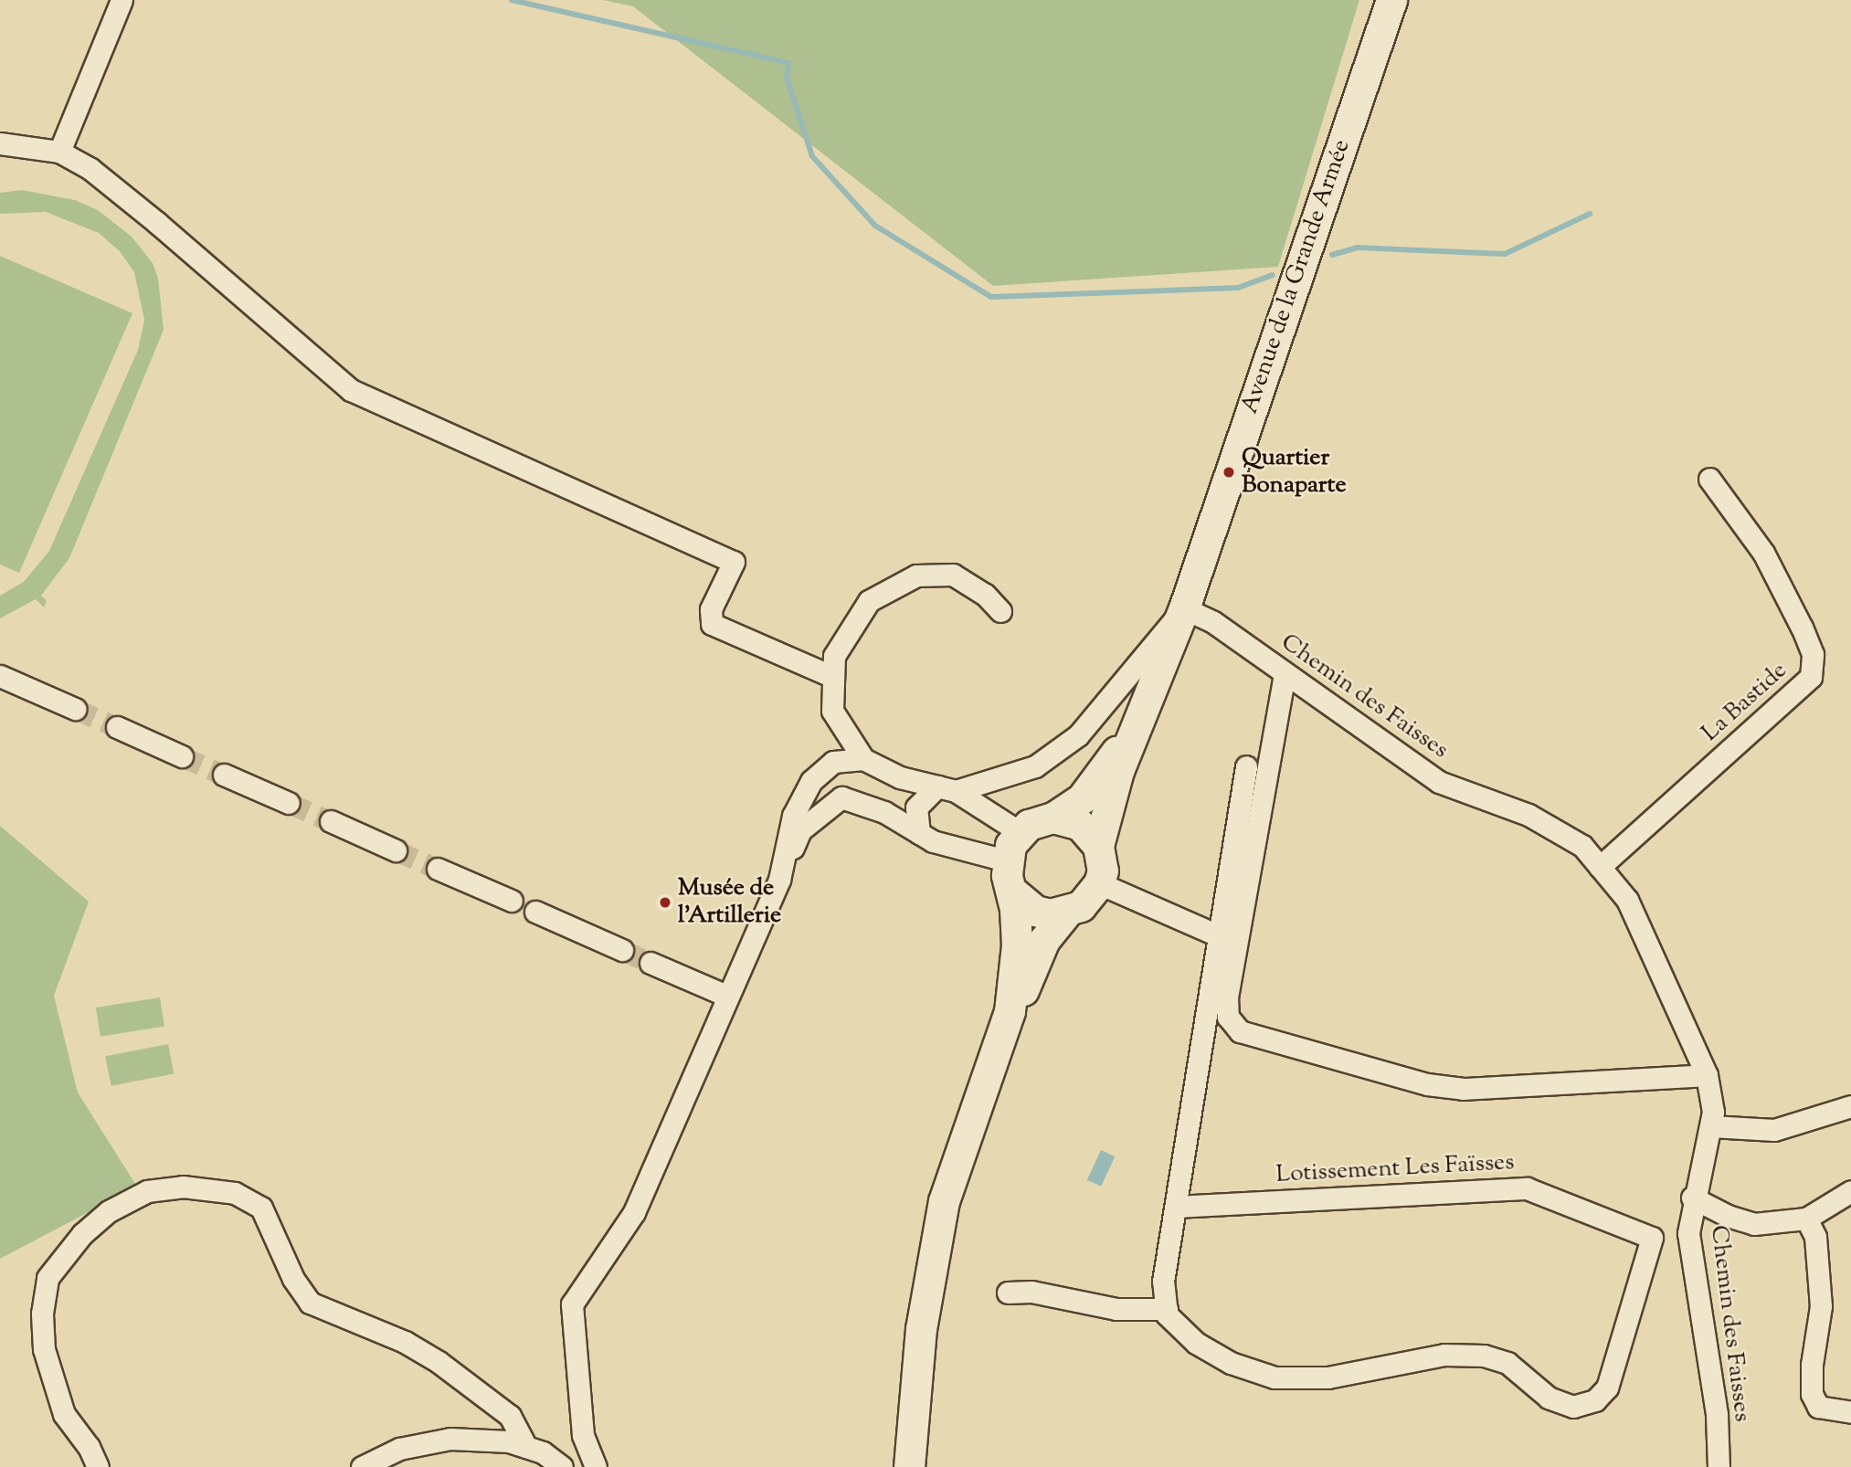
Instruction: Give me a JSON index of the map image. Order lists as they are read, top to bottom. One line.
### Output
{"streets":{"street":["Avenue de la Grande Armée","Chemin des Faisses","La Bastide","Lotissement Les Faïsses"]},"crossings":[["Avenue de la Grande Armée","Chemin des Faisses"],["Chemin des Faisses","La Bastide"]],"places":["Quartier Bonaparte","Musée de l'Artillerie"]}
